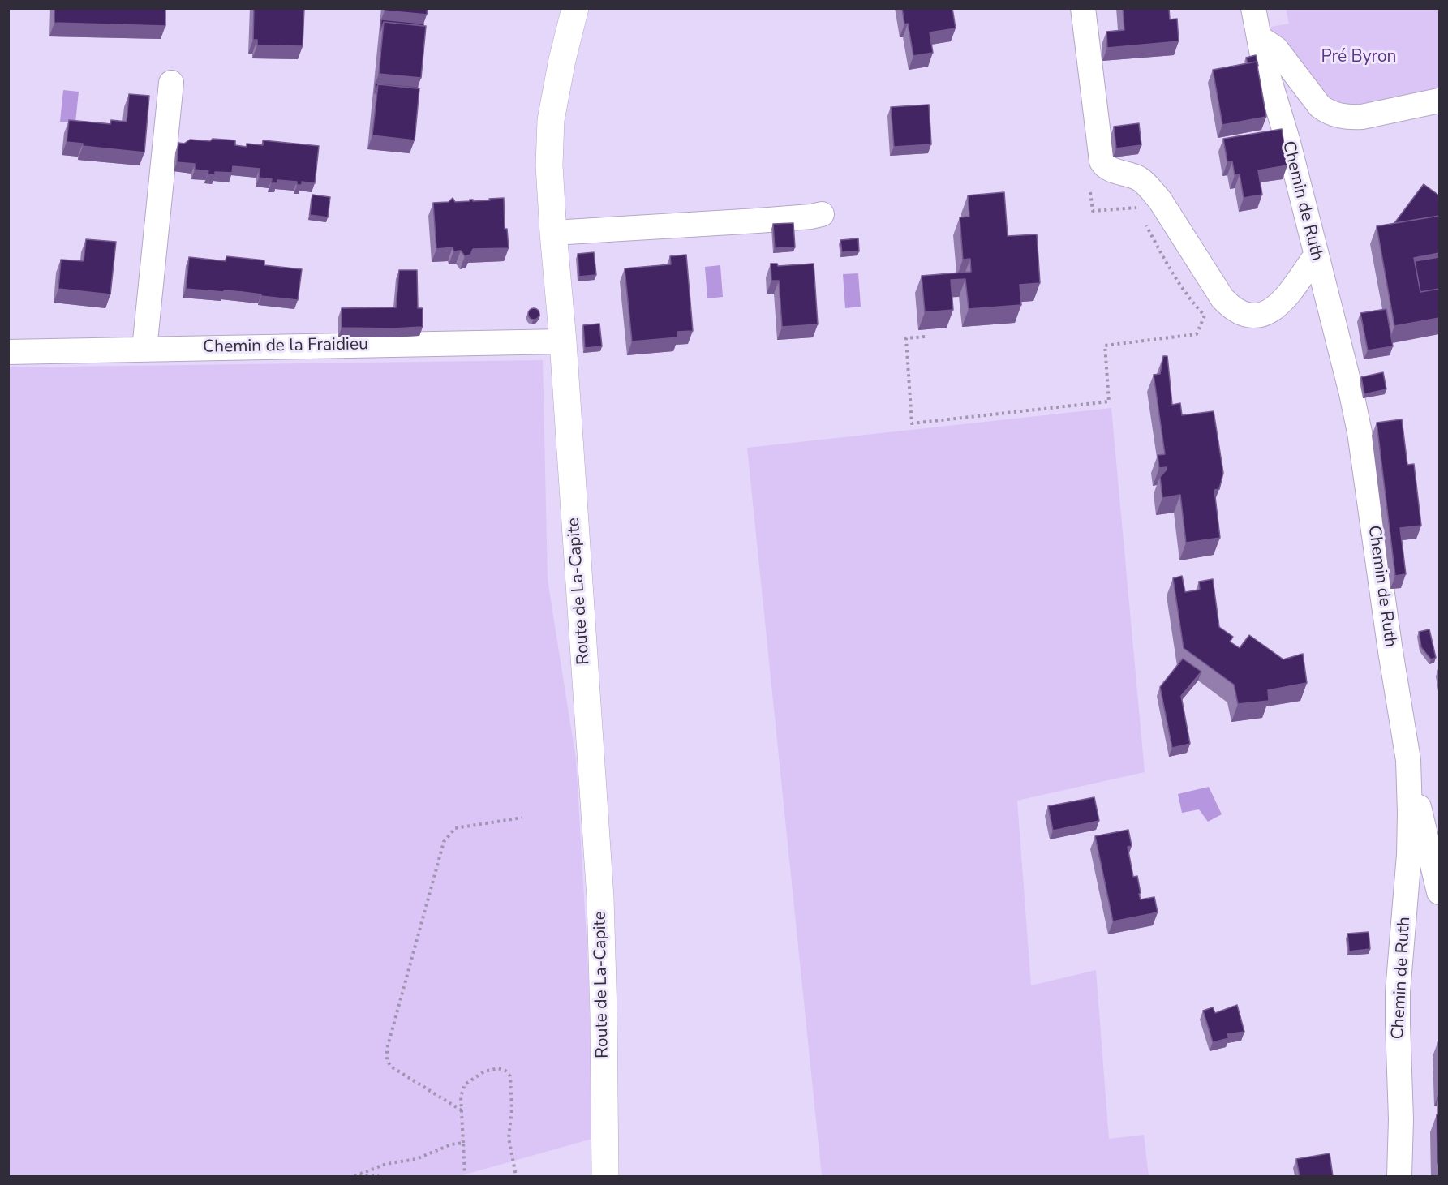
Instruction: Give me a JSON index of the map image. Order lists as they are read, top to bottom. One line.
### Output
{"streets":{"street":["Chemin de Ruth","Chemin de la Fraidieu","Route de La-Capite"]},"crossings":[["Chemin de la Fraidieu","Route de La-Capite"]],"parks":["Pré Byron"]}
